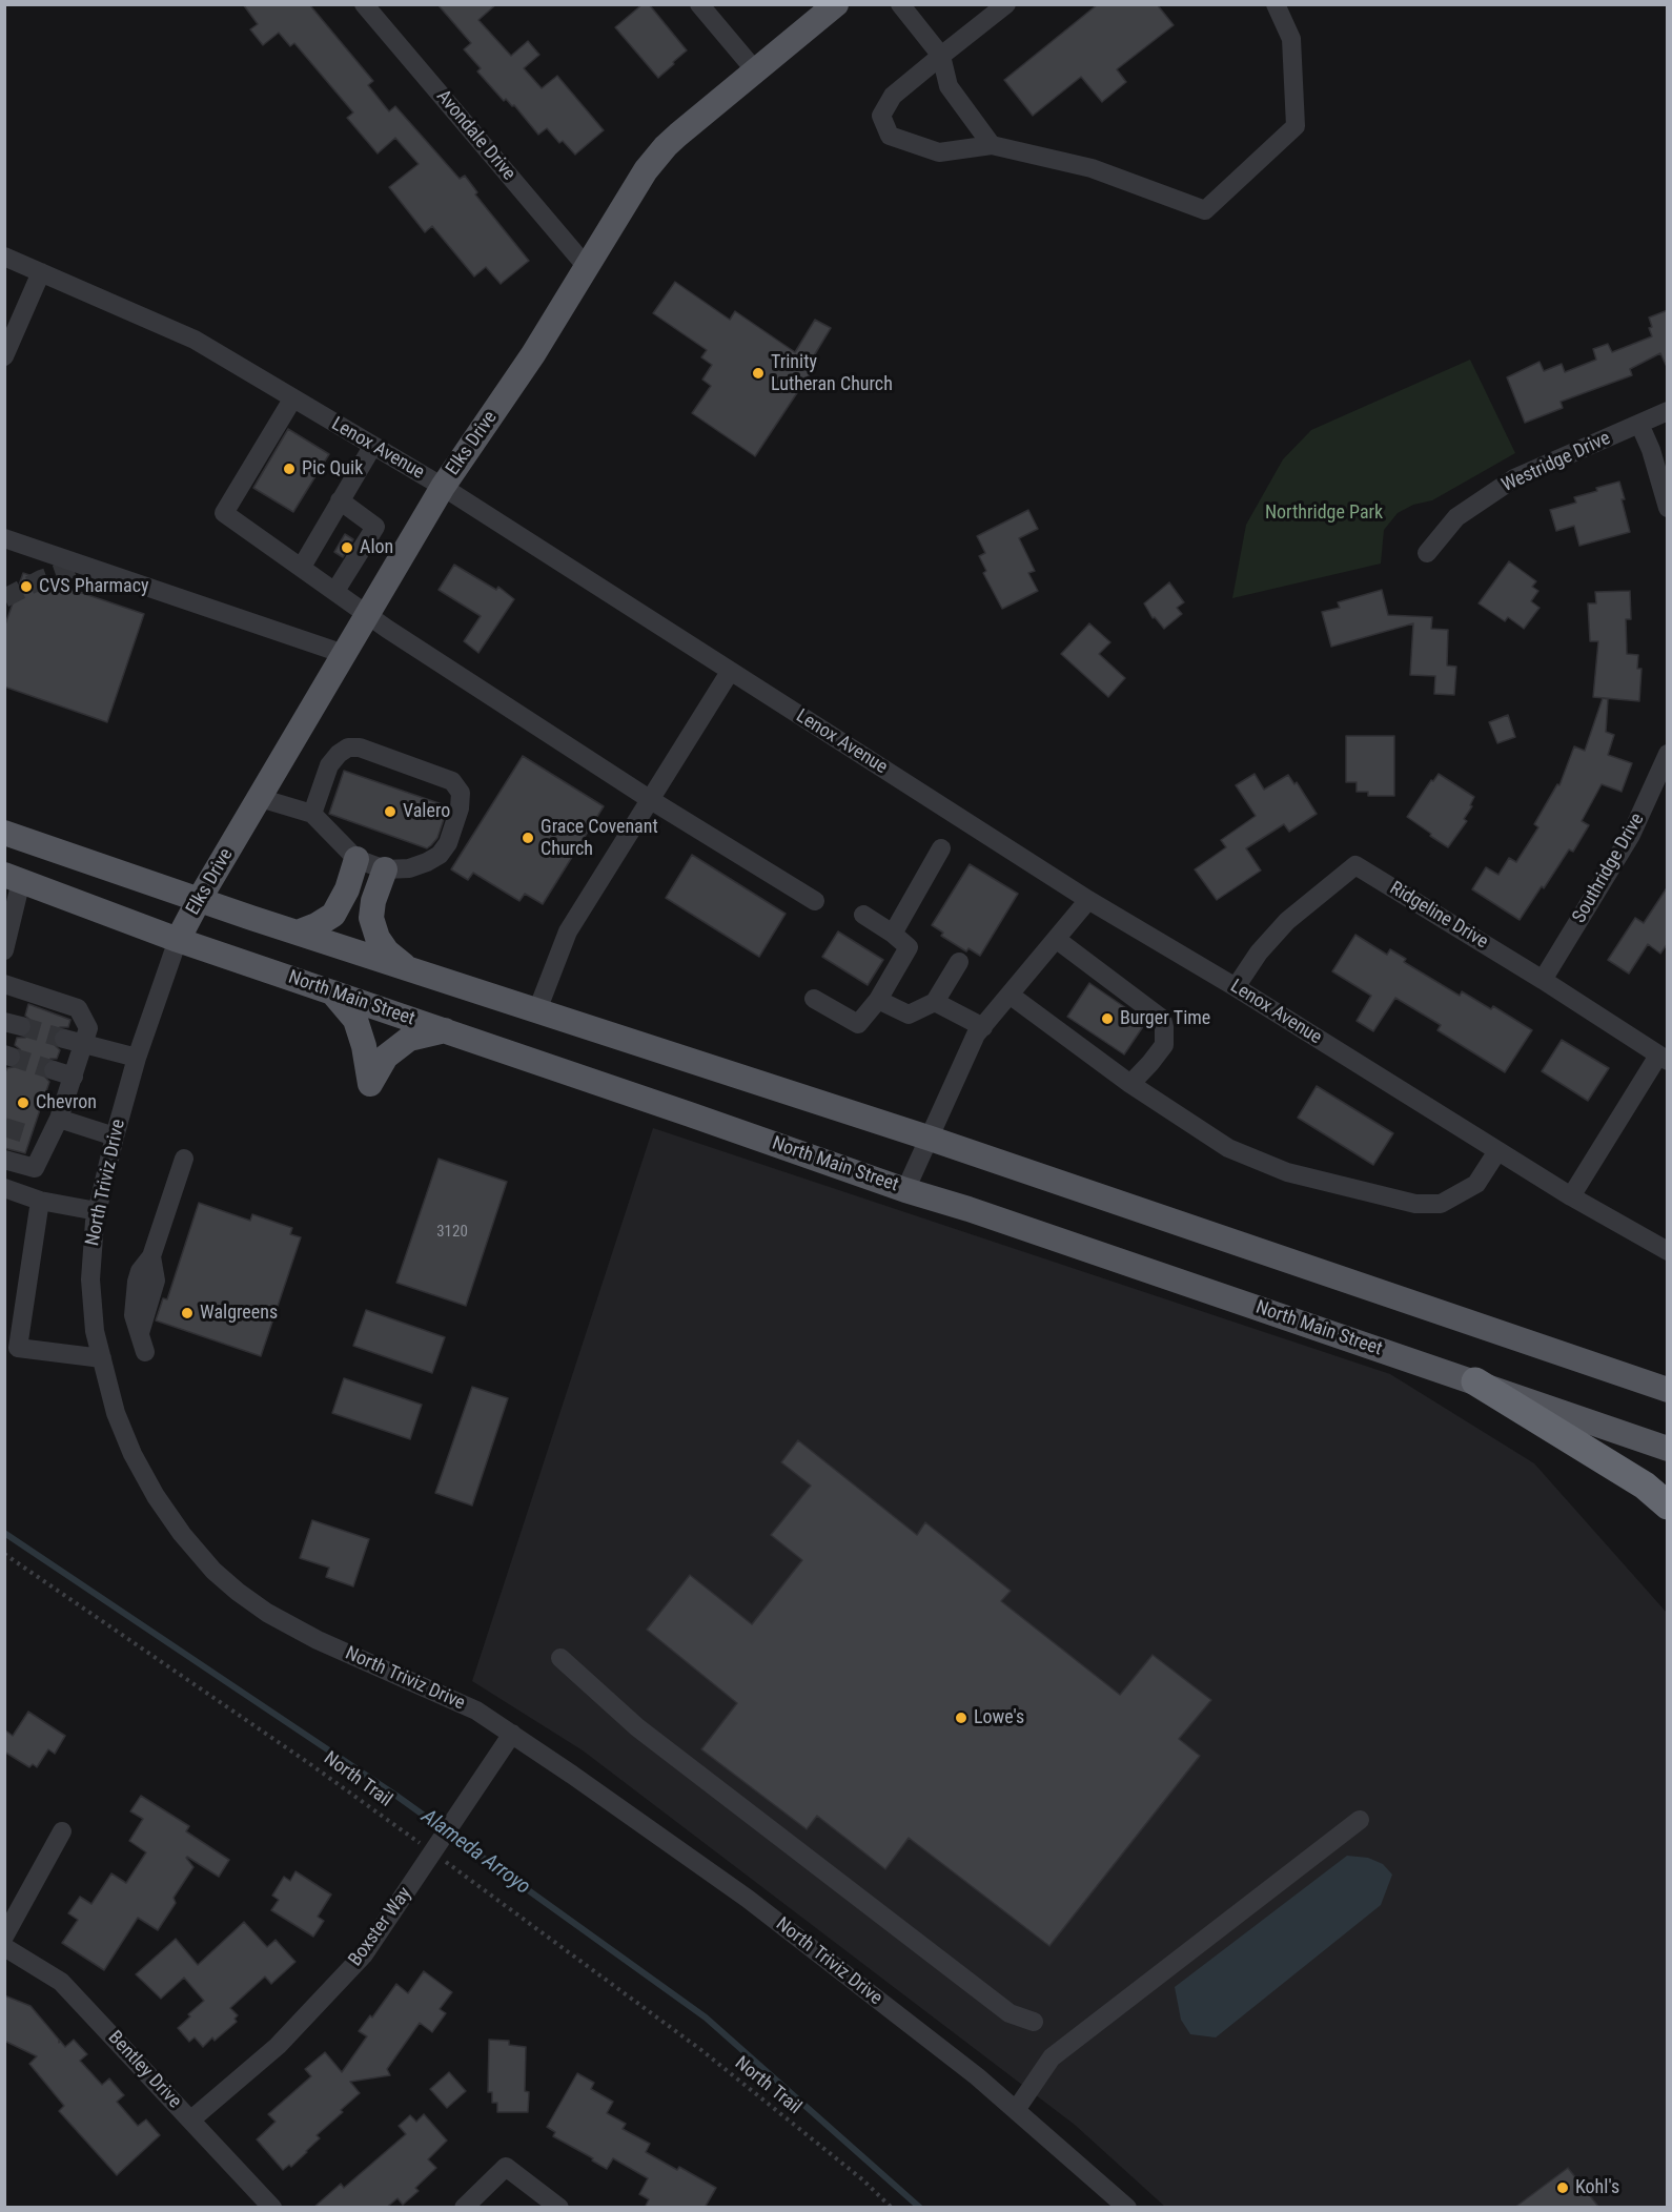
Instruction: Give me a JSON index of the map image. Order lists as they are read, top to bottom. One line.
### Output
{"streets":{"main road":["Elks Drive","North Main Street"],"street":["Avondale Drive","Lenox Avenue","Westridge Drive","Southridge Drive","Ridgeline Drive","North Triviz Drive","Boxster Way","Bentley Drive"],"path":["North Trail"]},"crossings":[["Avondale Drive","Elks Drive"],["Elks Drive","Lenox Avenue"],["Elks Drive","North Main Street"],["Elks Drive","North Triviz Drive"],["Lenox Avenue","Ridgeline Drive"],["Southridge Drive","Ridgeline Drive"],["North Main Street","North Triviz Drive"],["North Triviz Drive","Boxster Way"],["Boxster Way","Bentley Drive"]],"water":["Alameda Arroyo"],"parks":["Northridge Park"],"places":["Trinity Lutheran Church","Pic Quik","Alon","CVS Pharmacy","Valero","Grace Covenant Church","Burger Time","Chevron","Walgreens","Lowe's","Kohl's"],"house_numbers":["3120"]}
